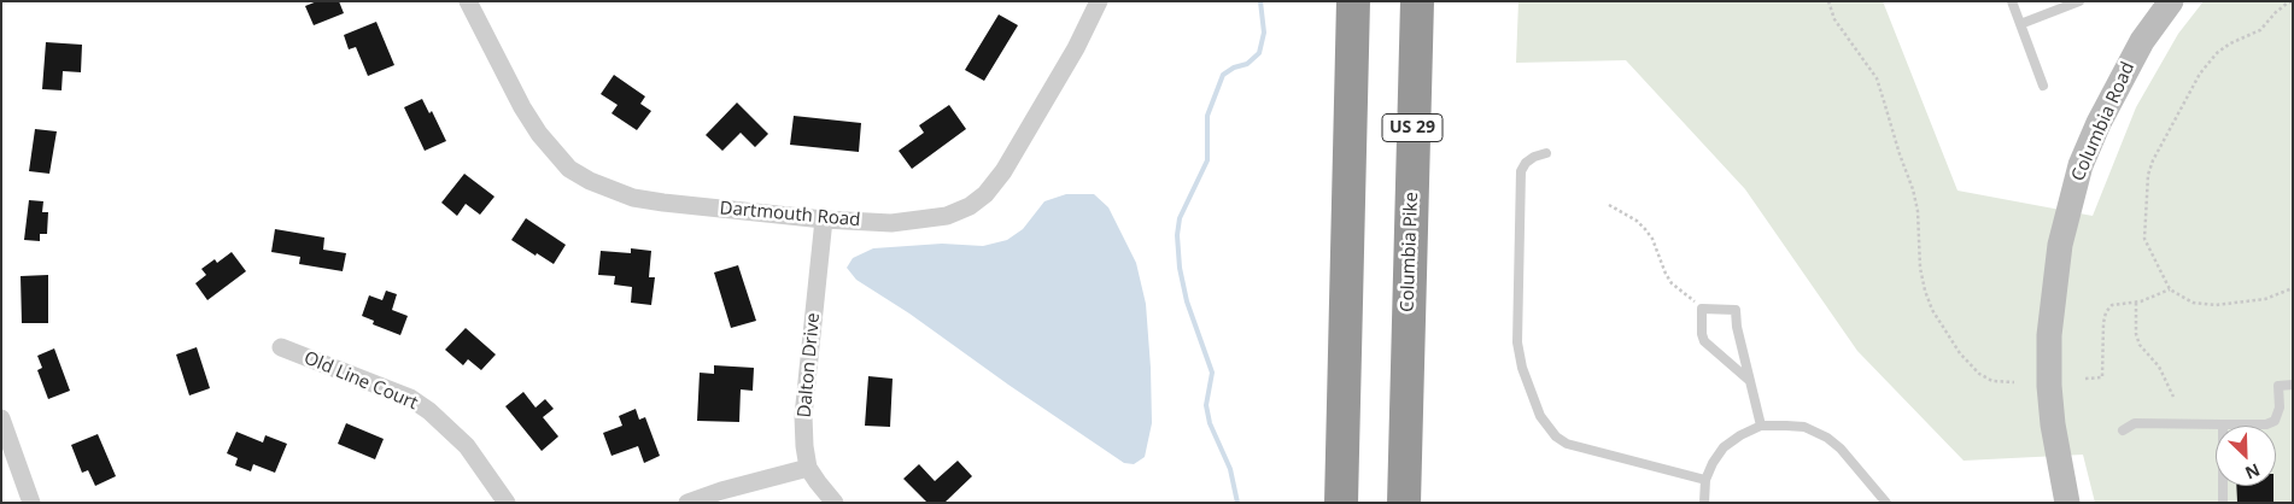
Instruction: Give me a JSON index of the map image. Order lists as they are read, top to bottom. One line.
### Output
{"streets":{"highway":["US 29","Columbia Pike"],"main road":["Columbia Road"],"street":["Dartmouth Road","Dalton Drive","Old Line Court"]},"crossings":[["Dartmouth Road","Dalton Drive"]],"north":"bottom right"}
